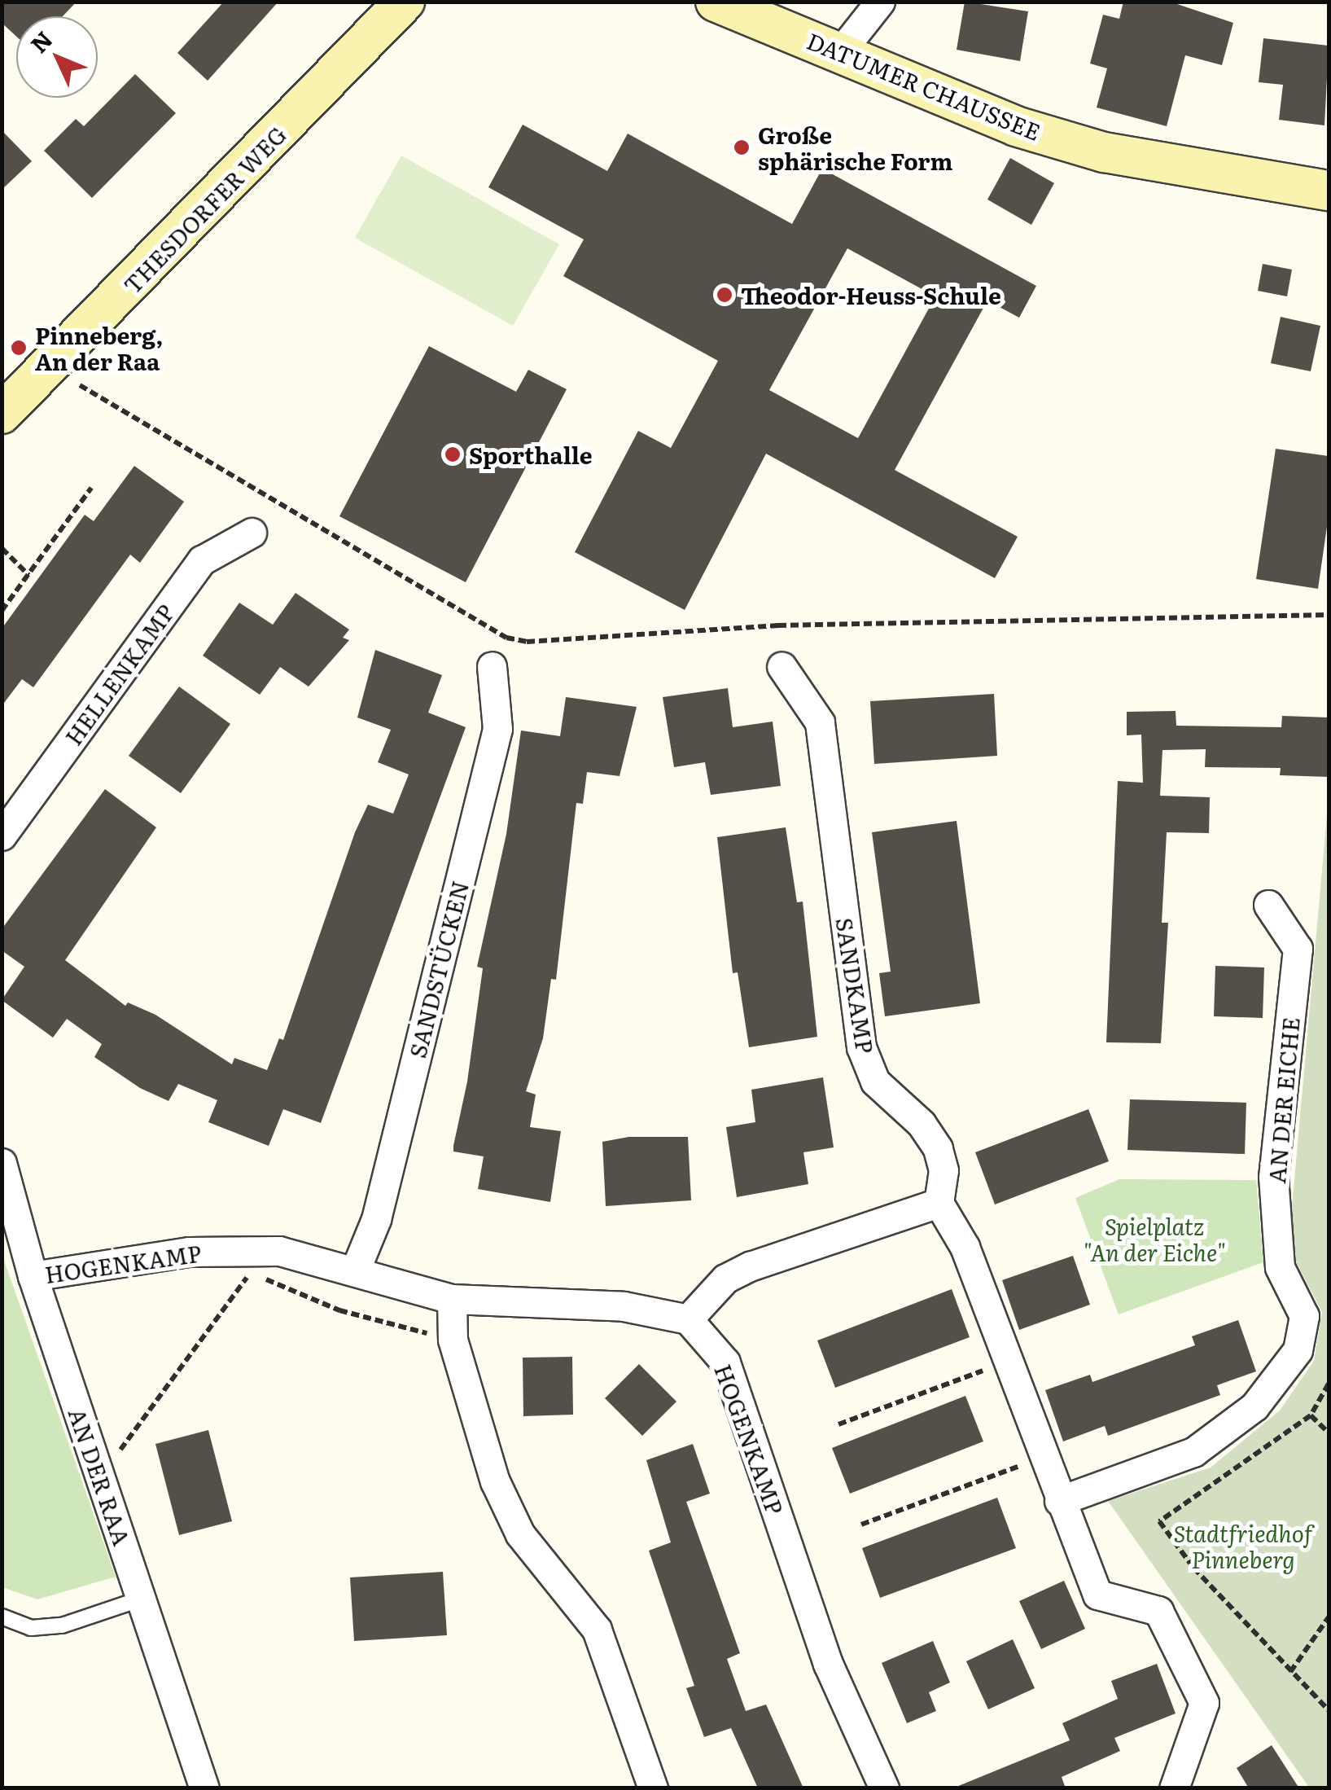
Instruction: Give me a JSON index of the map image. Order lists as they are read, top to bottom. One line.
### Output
{"streets":{"street":["DATUMER CHAUSSEE","THESDORFER WEG","HELLENKAMP","SANDSTÜCKEN","SANDKAMP","AN DER EICHE","HOGENKAMP","AN DER RAA"]},"crossings":[["SANDSTÜCKEN","HOGENKAMP"],["HOGENKAMP","AN DER RAA"]],"parks":["Spielplatz \"An der Eiche\"","Stadtfriedhof Pinneberg"],"places":["Große sphärische Form","Theodor-Heuss-Schule","Pinneberg, An der Raa","Sporthalle"],"north":"top left"}
